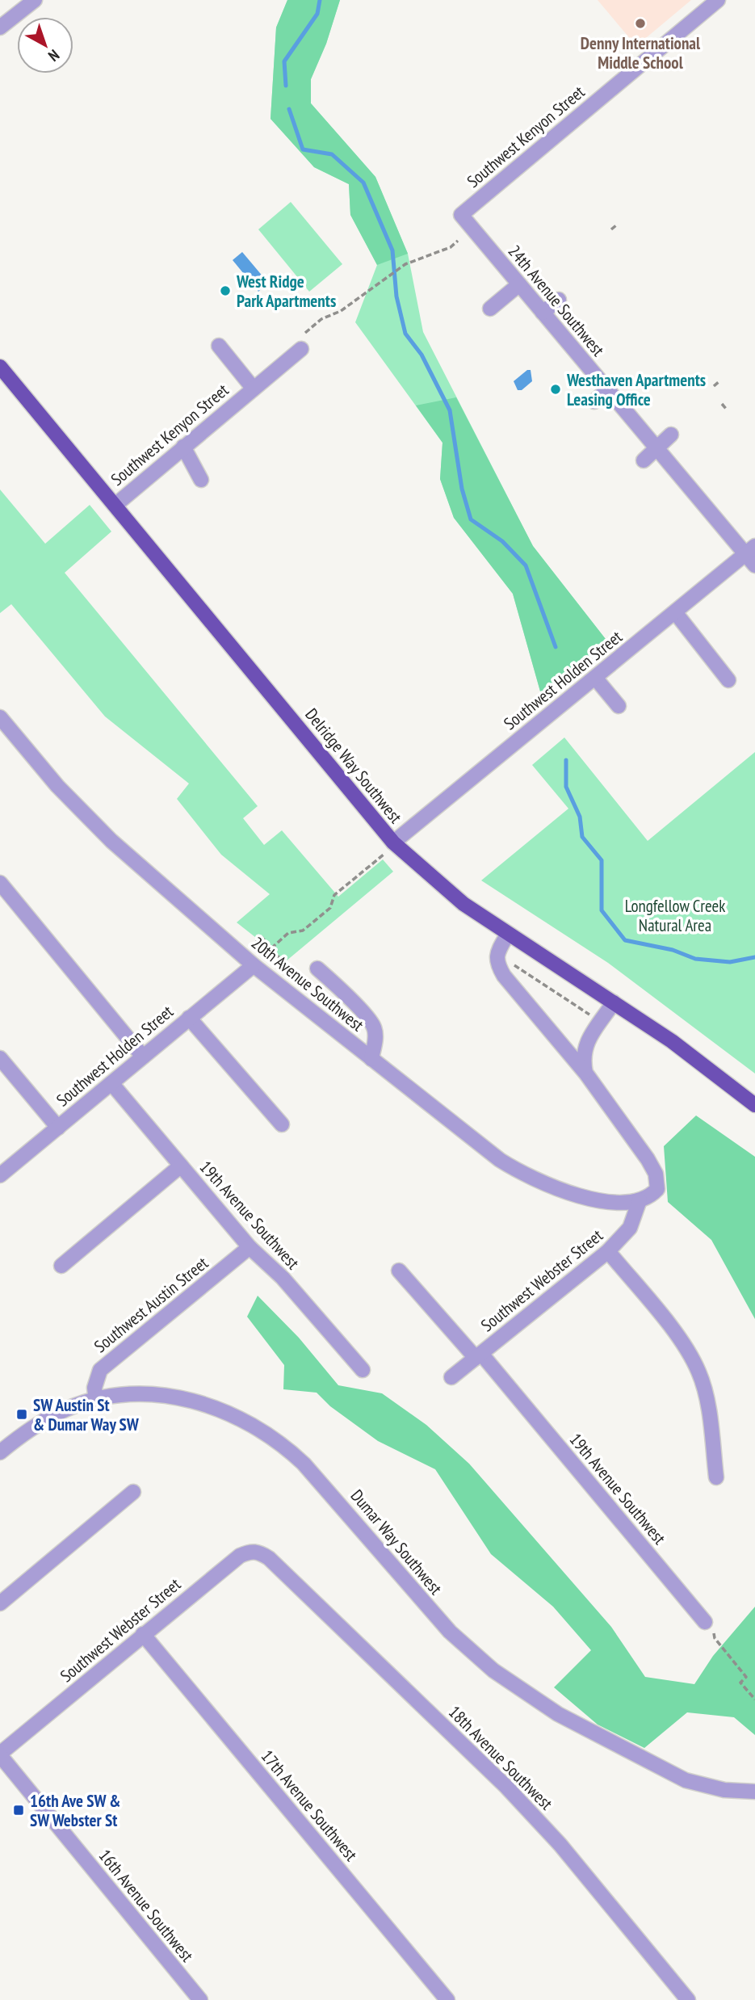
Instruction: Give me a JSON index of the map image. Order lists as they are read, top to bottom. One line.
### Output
{"streets":{"main road":["Delridge Way Southwest"],"street":["Southwest Kenyon Street","24th Avenue Southwest","Southwest Holden Street","20th Avenue Southwest","19th Avenue Southwest","Southwest Webster Street","Southwest Austin Street","Dumar Way Southwest","18th Avenue Southwest","17th Avenue Southwest","16th Avenue Southwest"]},"crossings":[["Southwest Kenyon Street","24th Avenue Southwest"],["Southwest Kenyon Street","Delridge Way Southwest"],["24th Avenue Southwest","Southwest Holden Street"],["Southwest Holden Street","Delridge Way Southwest"],["Southwest Holden Street","20th Avenue Southwest"],["Southwest Holden Street","19th Avenue Southwest"],["20th Avenue Southwest","Southwest Webster Street"],["19th Avenue Southwest","Southwest Webster Street"],["19th Avenue Southwest","Southwest Austin Street"],["Southwest Webster Street","18th Avenue Southwest"],["Southwest Webster Street","17th Avenue Southwest"],["Southwest Webster Street","16th Avenue Southwest"],["Southwest Austin Street","Dumar Way Southwest"]],"parks":["Longfellow Creek Natural Area"],"places":{"other":["Denny International Middle School","West Ridge Park Apartments","Westhaven Apartments Leasing Office"],"transit":["SW Austin St & Dumar Way SW","16th Ave SW & SW Webster St"]},"north":"bottom right"}
